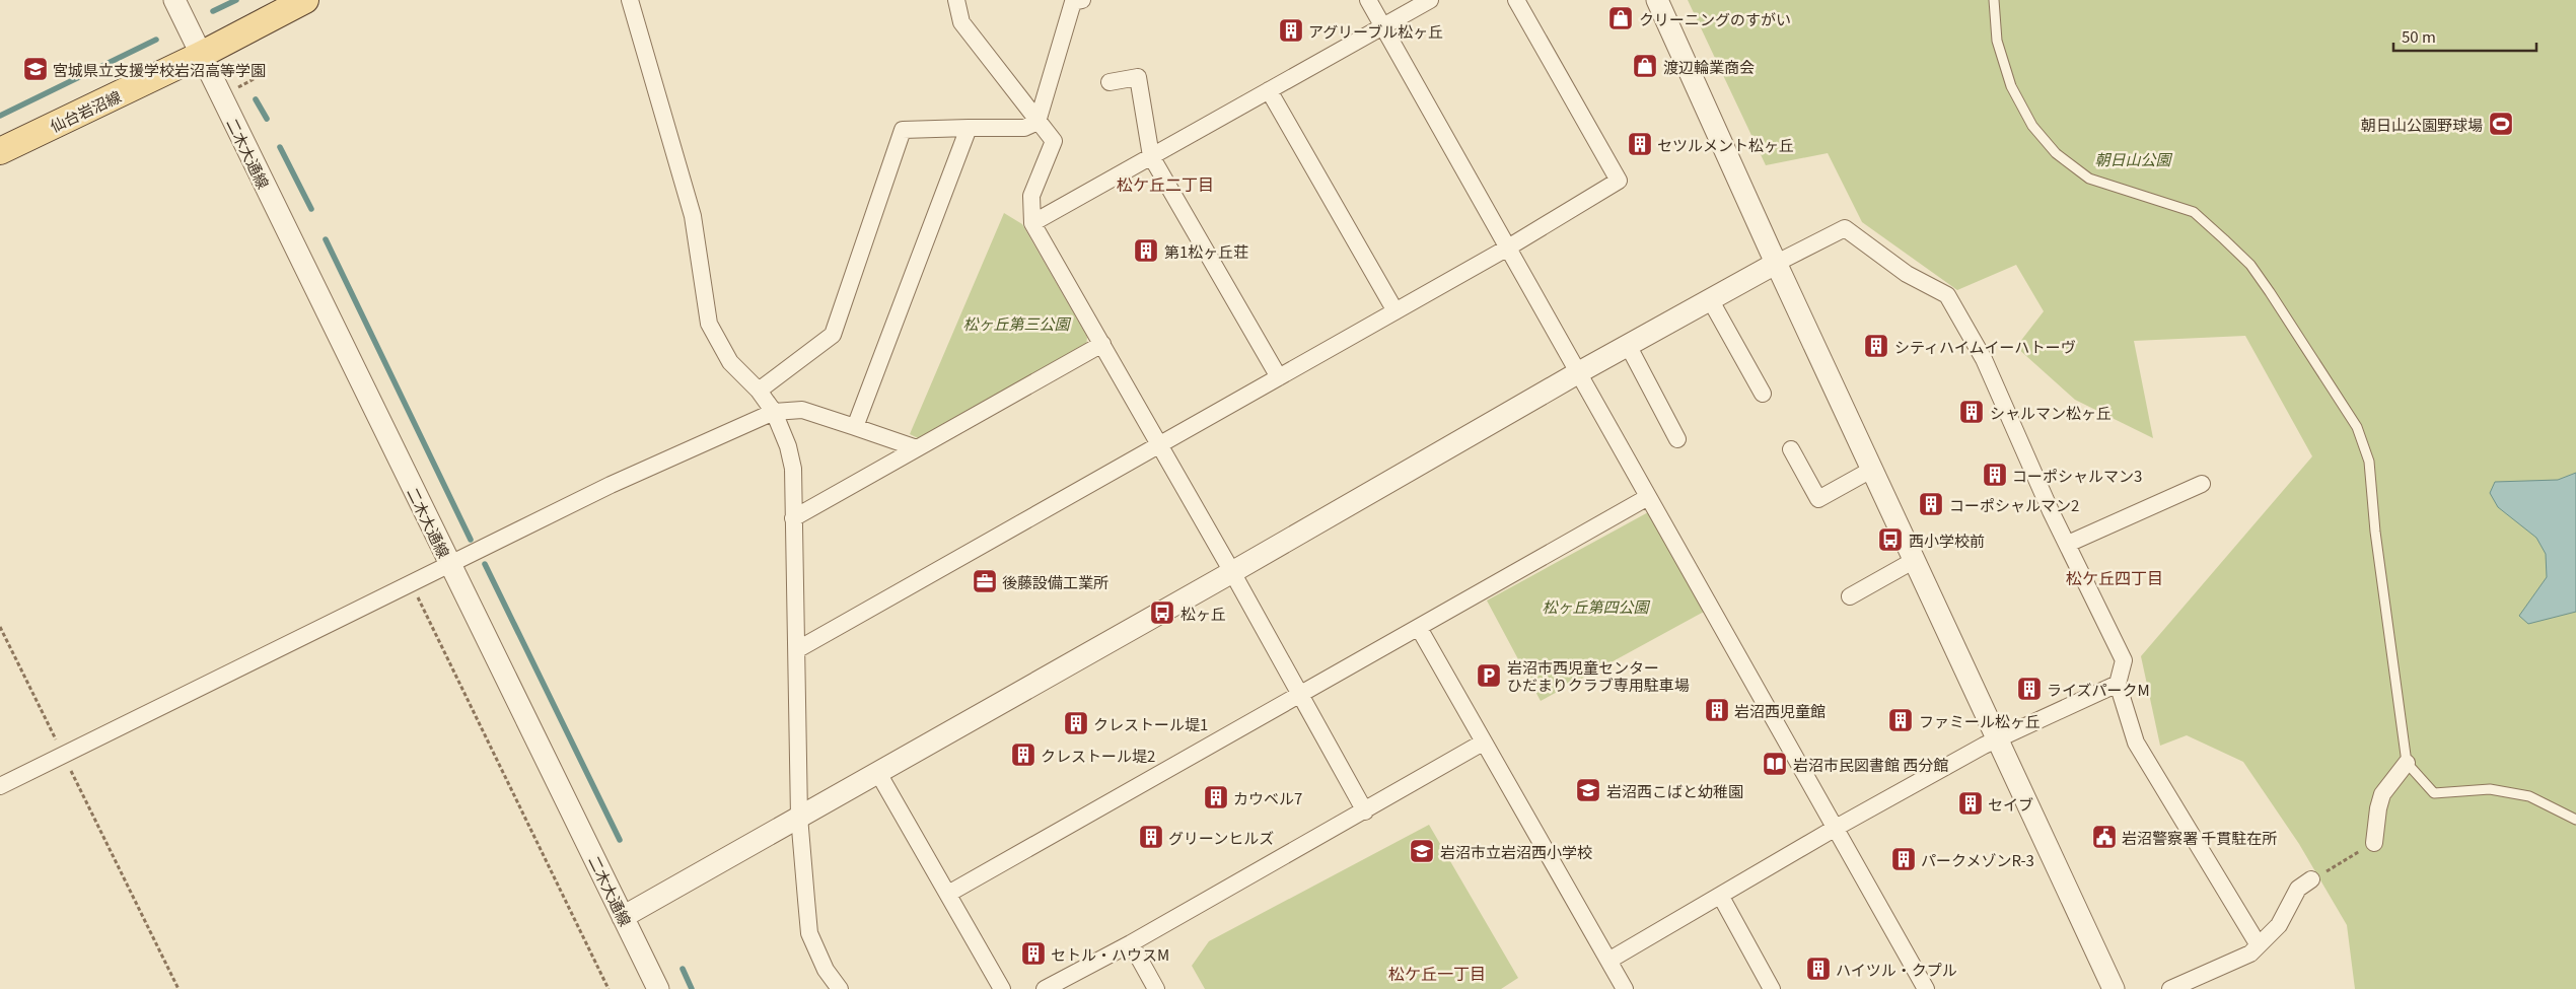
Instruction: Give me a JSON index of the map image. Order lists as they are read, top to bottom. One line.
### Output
{"streets":{"main road":["仙台岩沼線"],"street":["二木大通線"]},"crossings":[["仙台岩沼線","二木大通線"]],"districts":["松ケ丘二丁目","松ケ丘四丁目","松ケ丘一丁目"],"parks":["朝日山公園","松ヶ丘第三公園","松ヶ丘第四公園"],"places":{"shop":["クリーニングのすがい","渡辺輪業商会"],"building":["アグリーブル松ヶ丘","セツルメント松ヶ丘","第1松ヶ丘荘","シティハイムイーハトーヴ","シャルマン松ヶ丘","コーポシャルマン3","コーポシャルマン2","ライズパークM","岩沼西児童館","ファミール松ヶ丘","クレストール堤1","クレストール堤2","カウベル7","セイブ","グリーンヒルズ","パークメゾンR-3","セトル・ハウスM","ハイツル・クプル"],"school or university":["宮城県立支援学校岩沼高等学園","岩沼西こばと幼稚園","岩沼市立岩沼西小学校"],"sports":["朝日山公園野球場"],"bus stop":["西小学校前","松ヶ丘"],"office":["後藤設備工業所"],"parking":["岩沼市西児童センター ひだまりクラブ専用駐車場"],"library":["岩沼市民図書館 西分館"],"public building":["岩沼警察署 千貫駐在所"]},"scale_bar":"50 m"}
